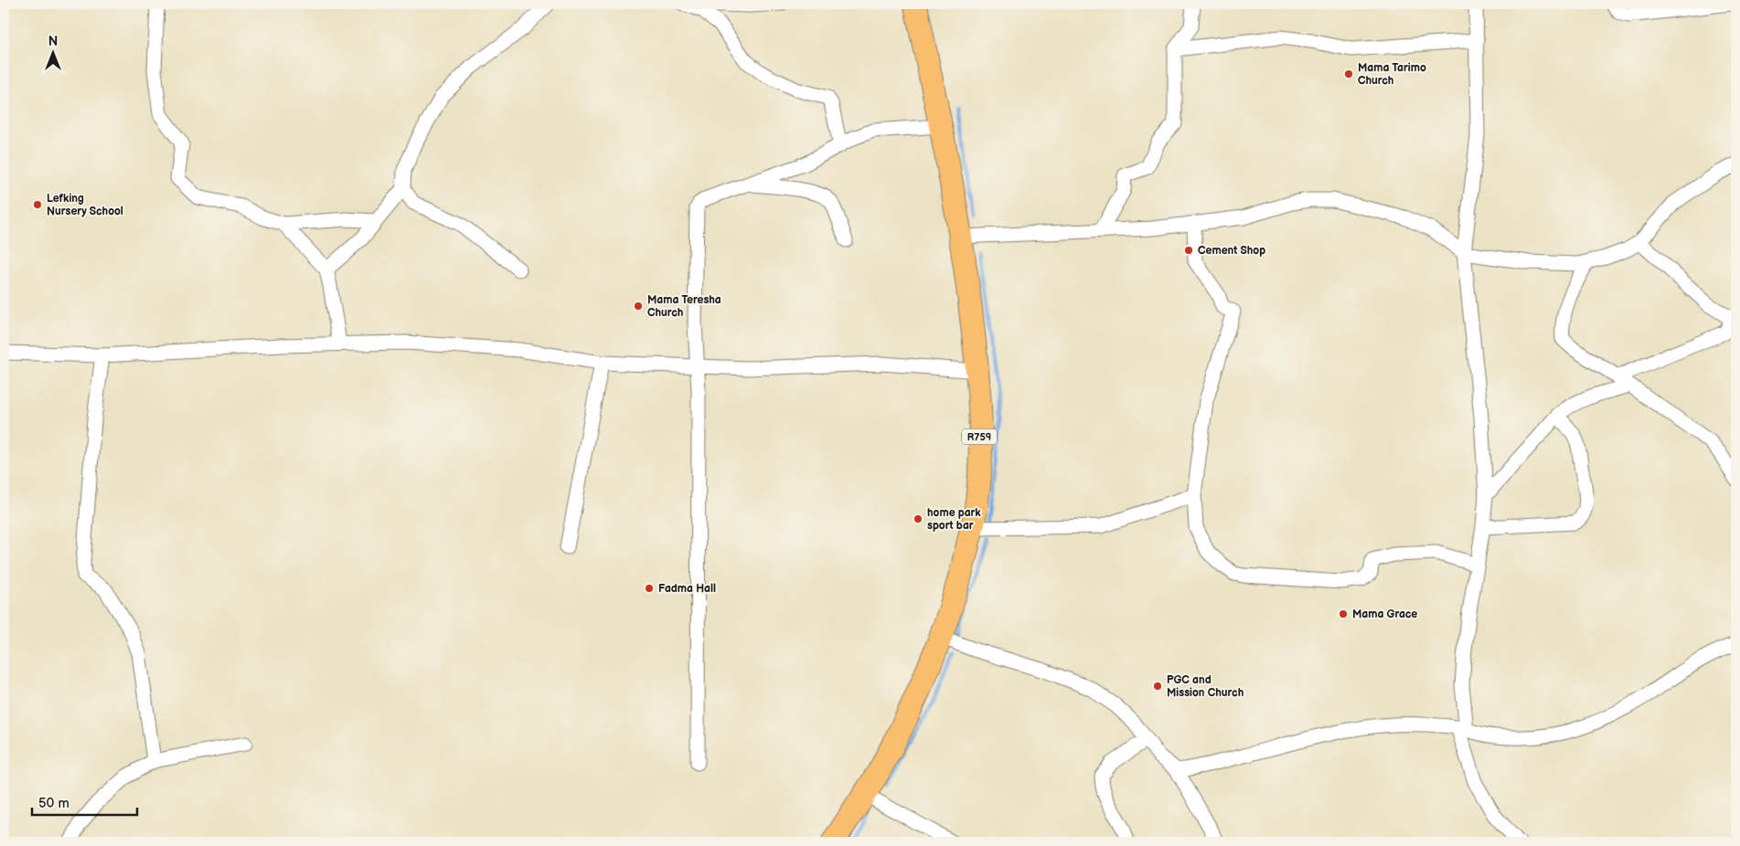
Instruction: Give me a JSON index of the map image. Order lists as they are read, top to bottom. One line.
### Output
{"streets":{"main road":["R759"]},"places":["Mama Tarimo Church","Lefking Nursery School","Cement Shop","Mama Teresha Church","home park sport bar","Fadma Hall","Mama Grace","PGC and Mission Church"],"scale_bar":"50 m","north":"top"}
